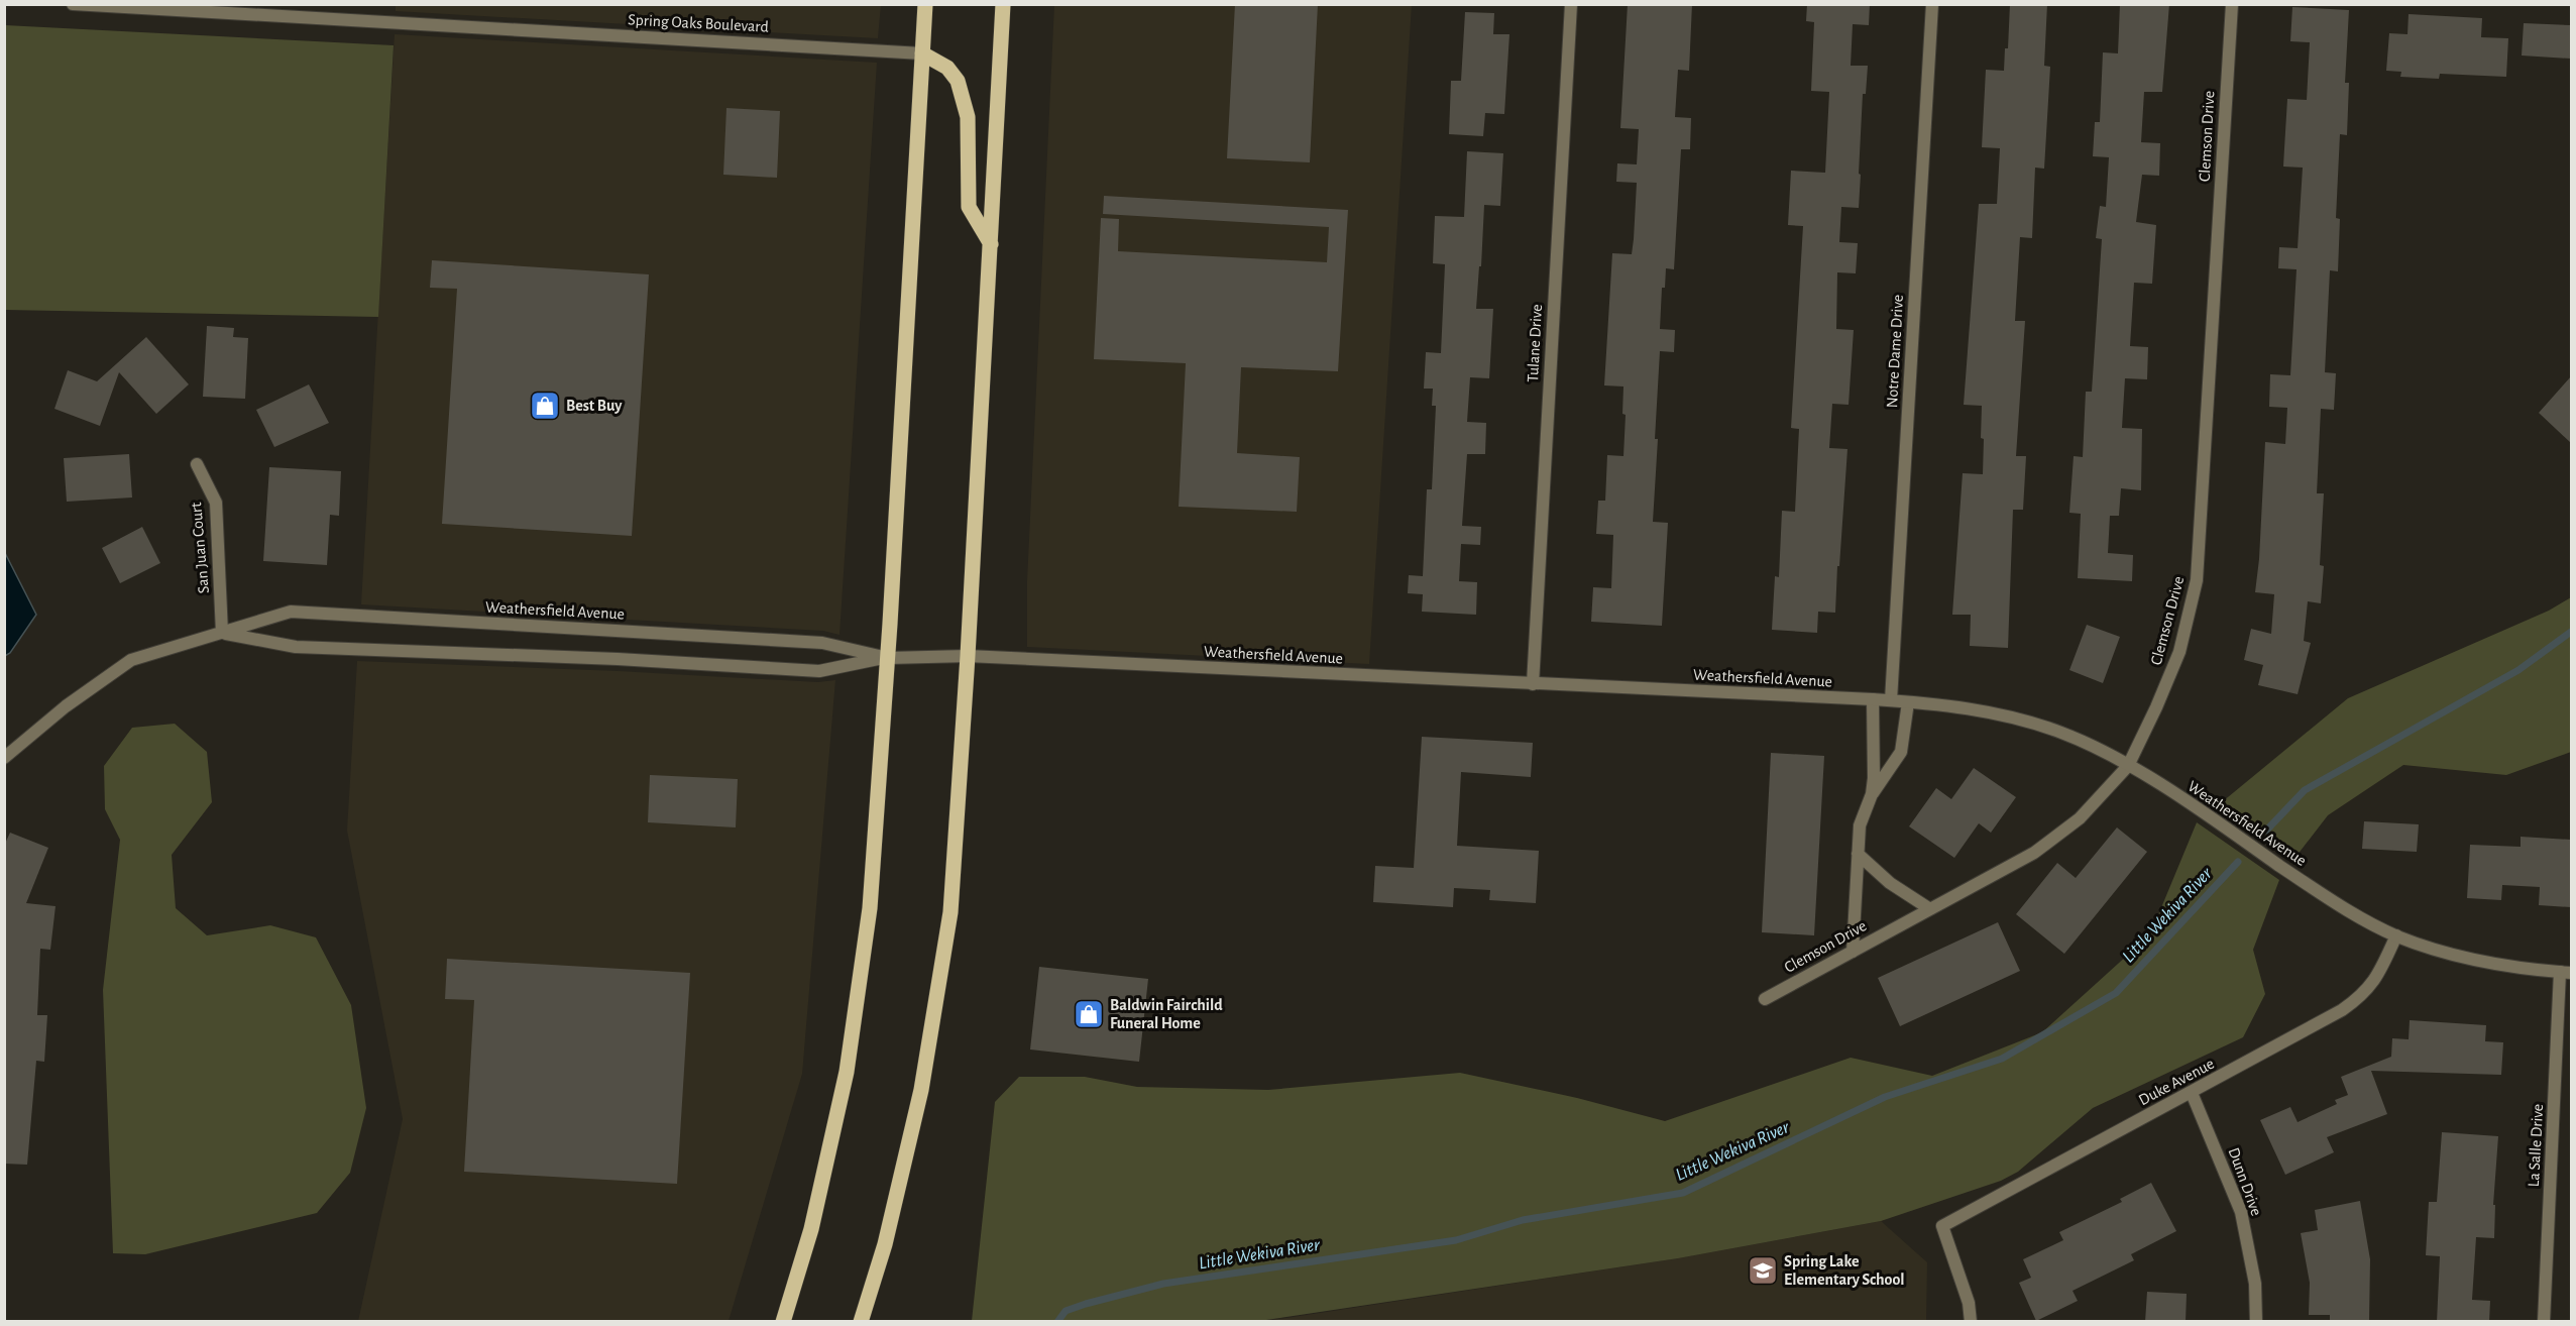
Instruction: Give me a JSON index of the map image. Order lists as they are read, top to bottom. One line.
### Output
{"streets":{"street":["Spring Oaks Boulevard","Clemson Drive","Tulane Drive","Notre Dame Drive","San Juan Court","Weathersfield Avenue","Duke Avenue","La Salle Drive","Dunn Drive"]},"crossings":[["Clemson Drive","Weathersfield Avenue"],["Tulane Drive","Weathersfield Avenue"],["Notre Dame Drive","Weathersfield Avenue"],["San Juan Court","Weathersfield Avenue"],["Weathersfield Avenue","Duke Avenue"],["Weathersfield Avenue","La Salle Drive"],["Duke Avenue","Dunn Drive"]],"water":["Little Wekiva River"],"places":{"shop":["Best Buy","Baldwin Fairchild Funeral Home"],"school or university":["Spring Lake Elementary School"]}}
